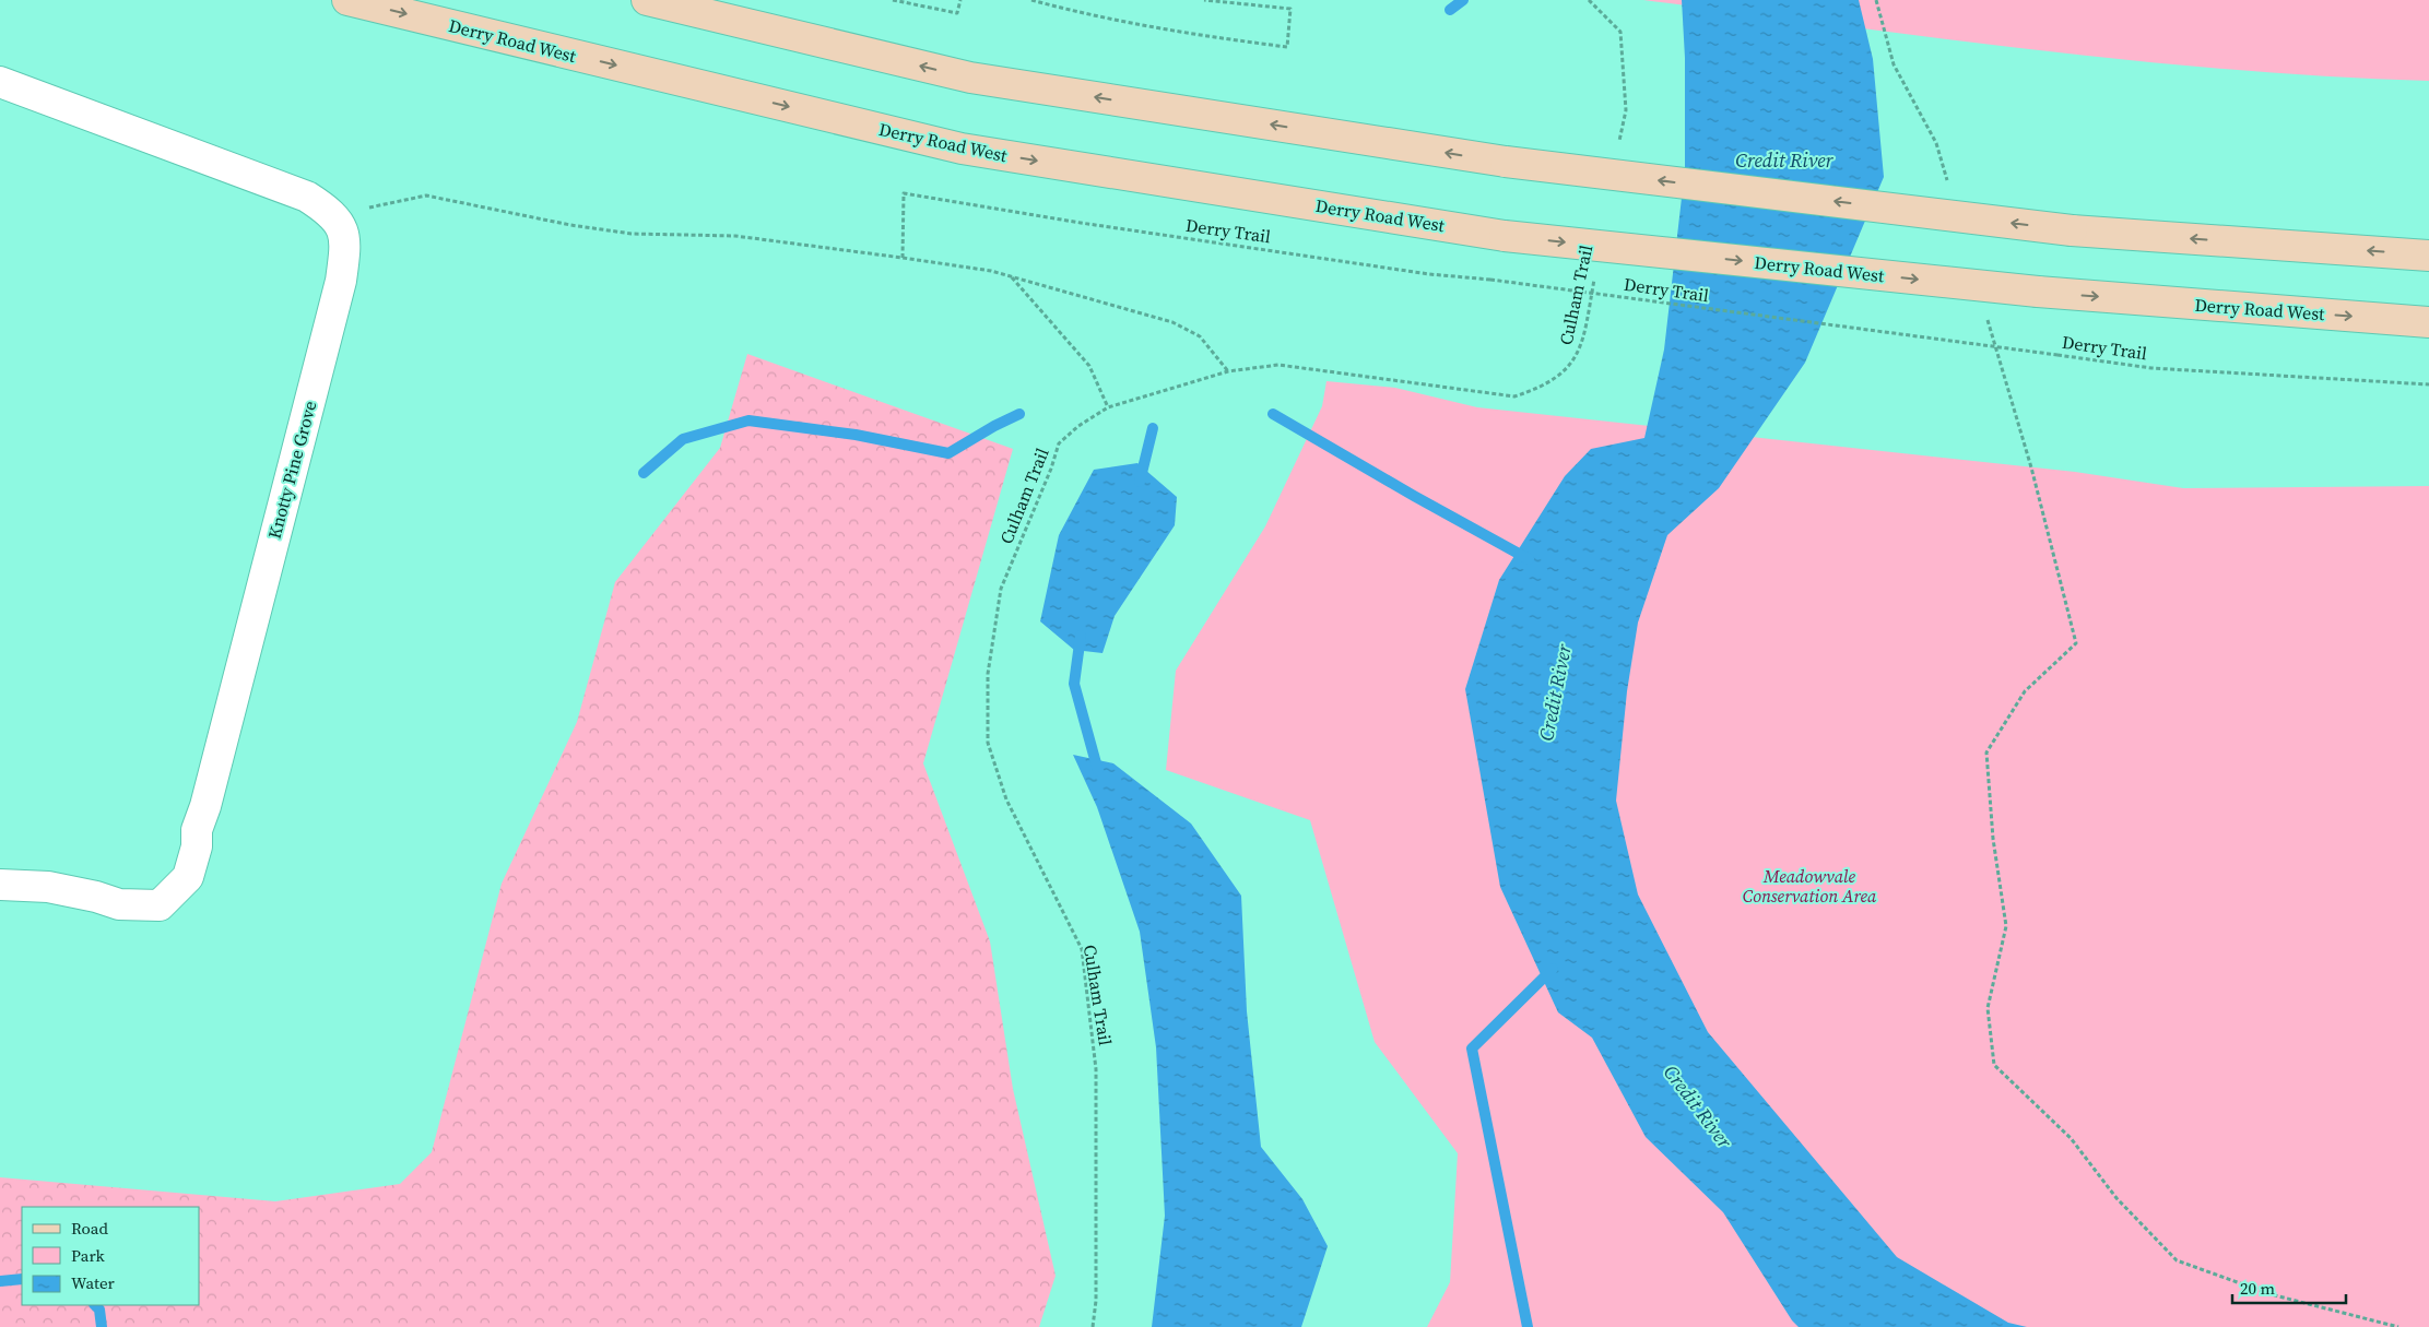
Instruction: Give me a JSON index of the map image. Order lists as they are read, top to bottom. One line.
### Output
{"streets":{"main road":["Derry Road West"],"street":["Knotty Pine Grove"],"path":["Derry Trail","Culham Trail"]},"water":["Credit River"],"parks":["Meadowvale Conservation Area"],"legend":["Road","Park","Water"],"scale_bar":"20 m"}
